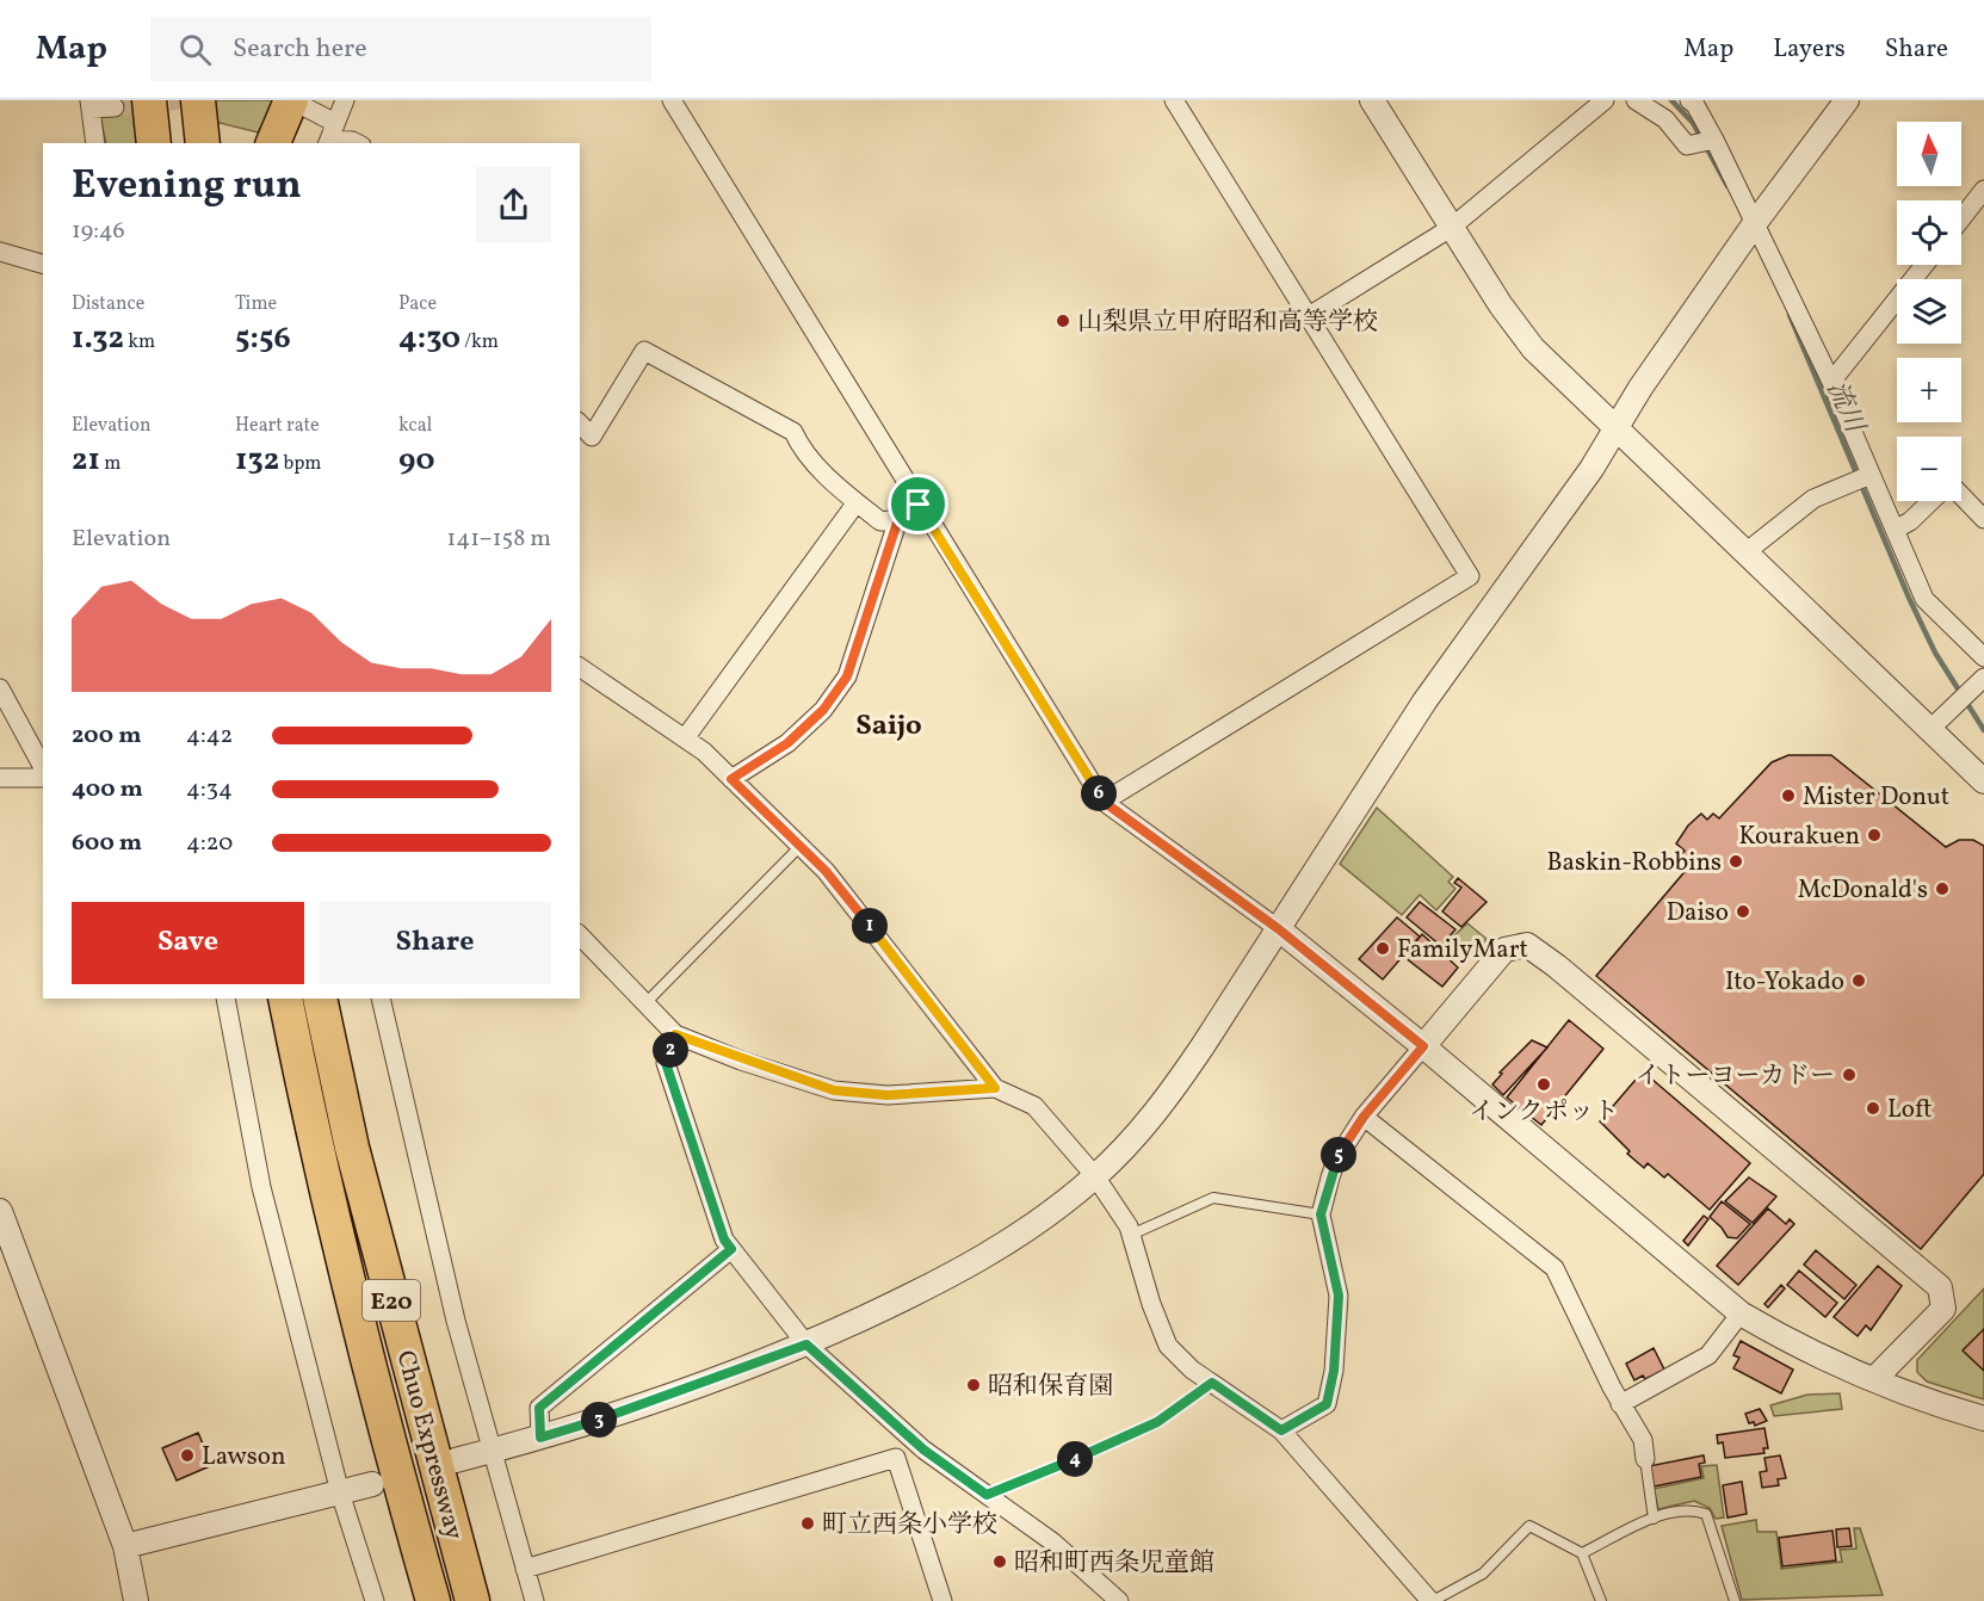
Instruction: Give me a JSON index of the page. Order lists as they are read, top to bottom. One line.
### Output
{"streets":{"highway":["E20","Chuo Expressway"]},"districts":["Saijo"],"water":["流川"],"places":["山梨県立甲府昭和高等学校","Mister Donut","Kourakuen","Baskin-Robbins","McDonald's","Daiso","FamilyMart","Ito-Yokado","イトーヨーカドー","インクポット","Loft","昭和保育園","Lawson","町立西条小学校","昭和町西条児童館"],"north":"top","page":{"header":"Map","search":"Search here","nav":["Map","Layers","Share"],"map_buttons":["+","−"],"heading":["Evening run","19:46"],"stats":[["Distance","1.32 km"],["Time","5:56"],["Pace","4:30 /km"],["Elevation","21 m"],["Heart rate","132 bpm"],["kcal","90"]],"chart":["Elevation","141–158 m"],"list":[{"name":"200 m","note":"4:42"},{"name":"400 m","note":"4:34"},{"name":"600 m","note":"4:20"}],"pins":["6","1","2","5","3","4"],"buttons":["Save","Share"]}}
